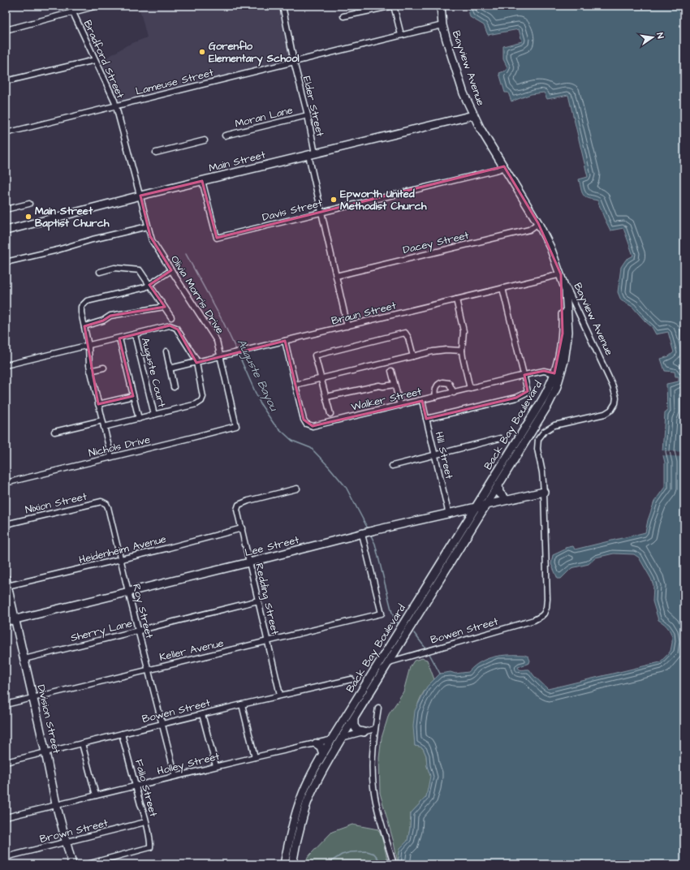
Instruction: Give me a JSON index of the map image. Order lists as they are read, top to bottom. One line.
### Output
{"streets":{"main road":["Bayview Avenue","Main Street","Back Bay Boulevard","Lee Street","Division Street"],"street":["Bradford Street","Lameuse Street","Elder Street","Moran Lane","Davis Street","Dacey Street","Olivia Morris Drive","Braun Street","Auguste Court","Walker Street","Nichols Drive","Hill Street","Nixion Street","Heidenheim Avenue","Redding Street","Roy Street","Sherry Lane","Bowen Street","Keller Avenue","Holley Street","Fallo Street","Brown Street"]},"crossings":[["Bradford Street","Lameuse Street"],["Bradford Street","Main Street"],["Bradford Street","Olivia Morris Drive"],["Bayview Avenue","Lameuse Street"],["Bayview Avenue","Main Street"],["Bayview Avenue","Davis Street"],["Bayview Avenue","Dacey Street"],["Bayview Avenue","Braun Street"],["Bayview Avenue","Back Bay Boulevard"],["Bayview Avenue","Lee Street"],["Bayview Avenue","Bowen Street"],["Lameuse Street","Elder Street"],["Elder Street","Moran Lane"],["Elder Street","Main Street"],["Main Street","Davis Street"],["Main Street","Olivia Morris Drive"],["Olivia Morris Drive","Braun Street"],["Olivia Morris Drive","Nichols Drive"],["Braun Street","Auguste Court"],["Braun Street","Walker Street"],["Braun Street","Back Bay Boulevard"],["Walker Street","Back Bay Boulevard"],["Walker Street","Hill Street"],["Back Bay Boulevard","Lee Street"],["Back Bay Boulevard","Bowen Street"],["Back Bay Boulevard","Holley Street"],["Hill Street","Lee Street"],["Nixion Street","Roy Street"],["Lee Street","Redding Street"],["Lee Street","Roy Street"],["Lee Street","Keller Avenue"],["Lee Street","Division Street"],["Heidenheim Avenue","Redding Street"],["Heidenheim Avenue","Roy Street"],["Heidenheim Avenue","Division Street"],["Redding Street","Sherry Lane"],["Redding Street","Bowen Street"],["Redding Street","Keller Avenue"],["Roy Street","Sherry Lane"],["Roy Street","Bowen Street"],["Roy Street","Keller Avenue"],["Roy Street","Holley Street"],["Sherry Lane","Division Street"],["Bowen Street","Division Street"],["Bowen Street","Fallo Street"],["Keller Avenue","Division Street"],["Division Street","Holley Street"],["Division Street","Brown Street"],["Holley Street","Fallo Street"],["Fallo Street","Brown Street"]],"water":["Auguste Bayou"],"places":["Gorenflo Elementary School","Epworth United Methodist Church","Main Street Baptist Church"],"north":"right"}
